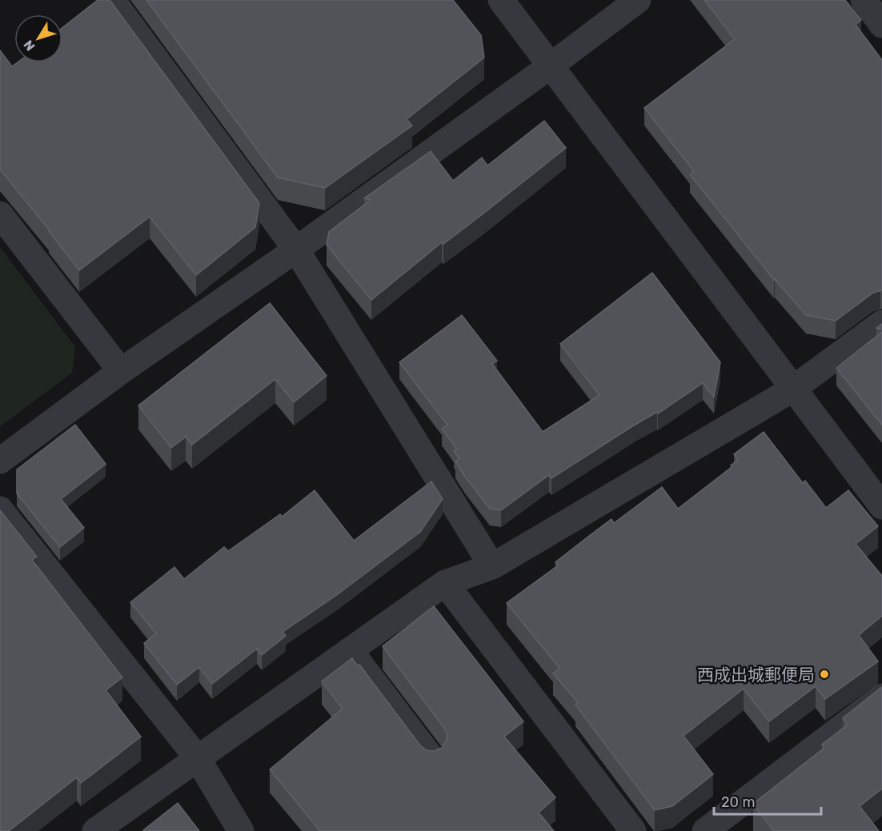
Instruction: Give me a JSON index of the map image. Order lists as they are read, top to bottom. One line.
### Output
{"places":["西成出城郵便局"],"scale_bar":"20 m","north":"bottom left"}
